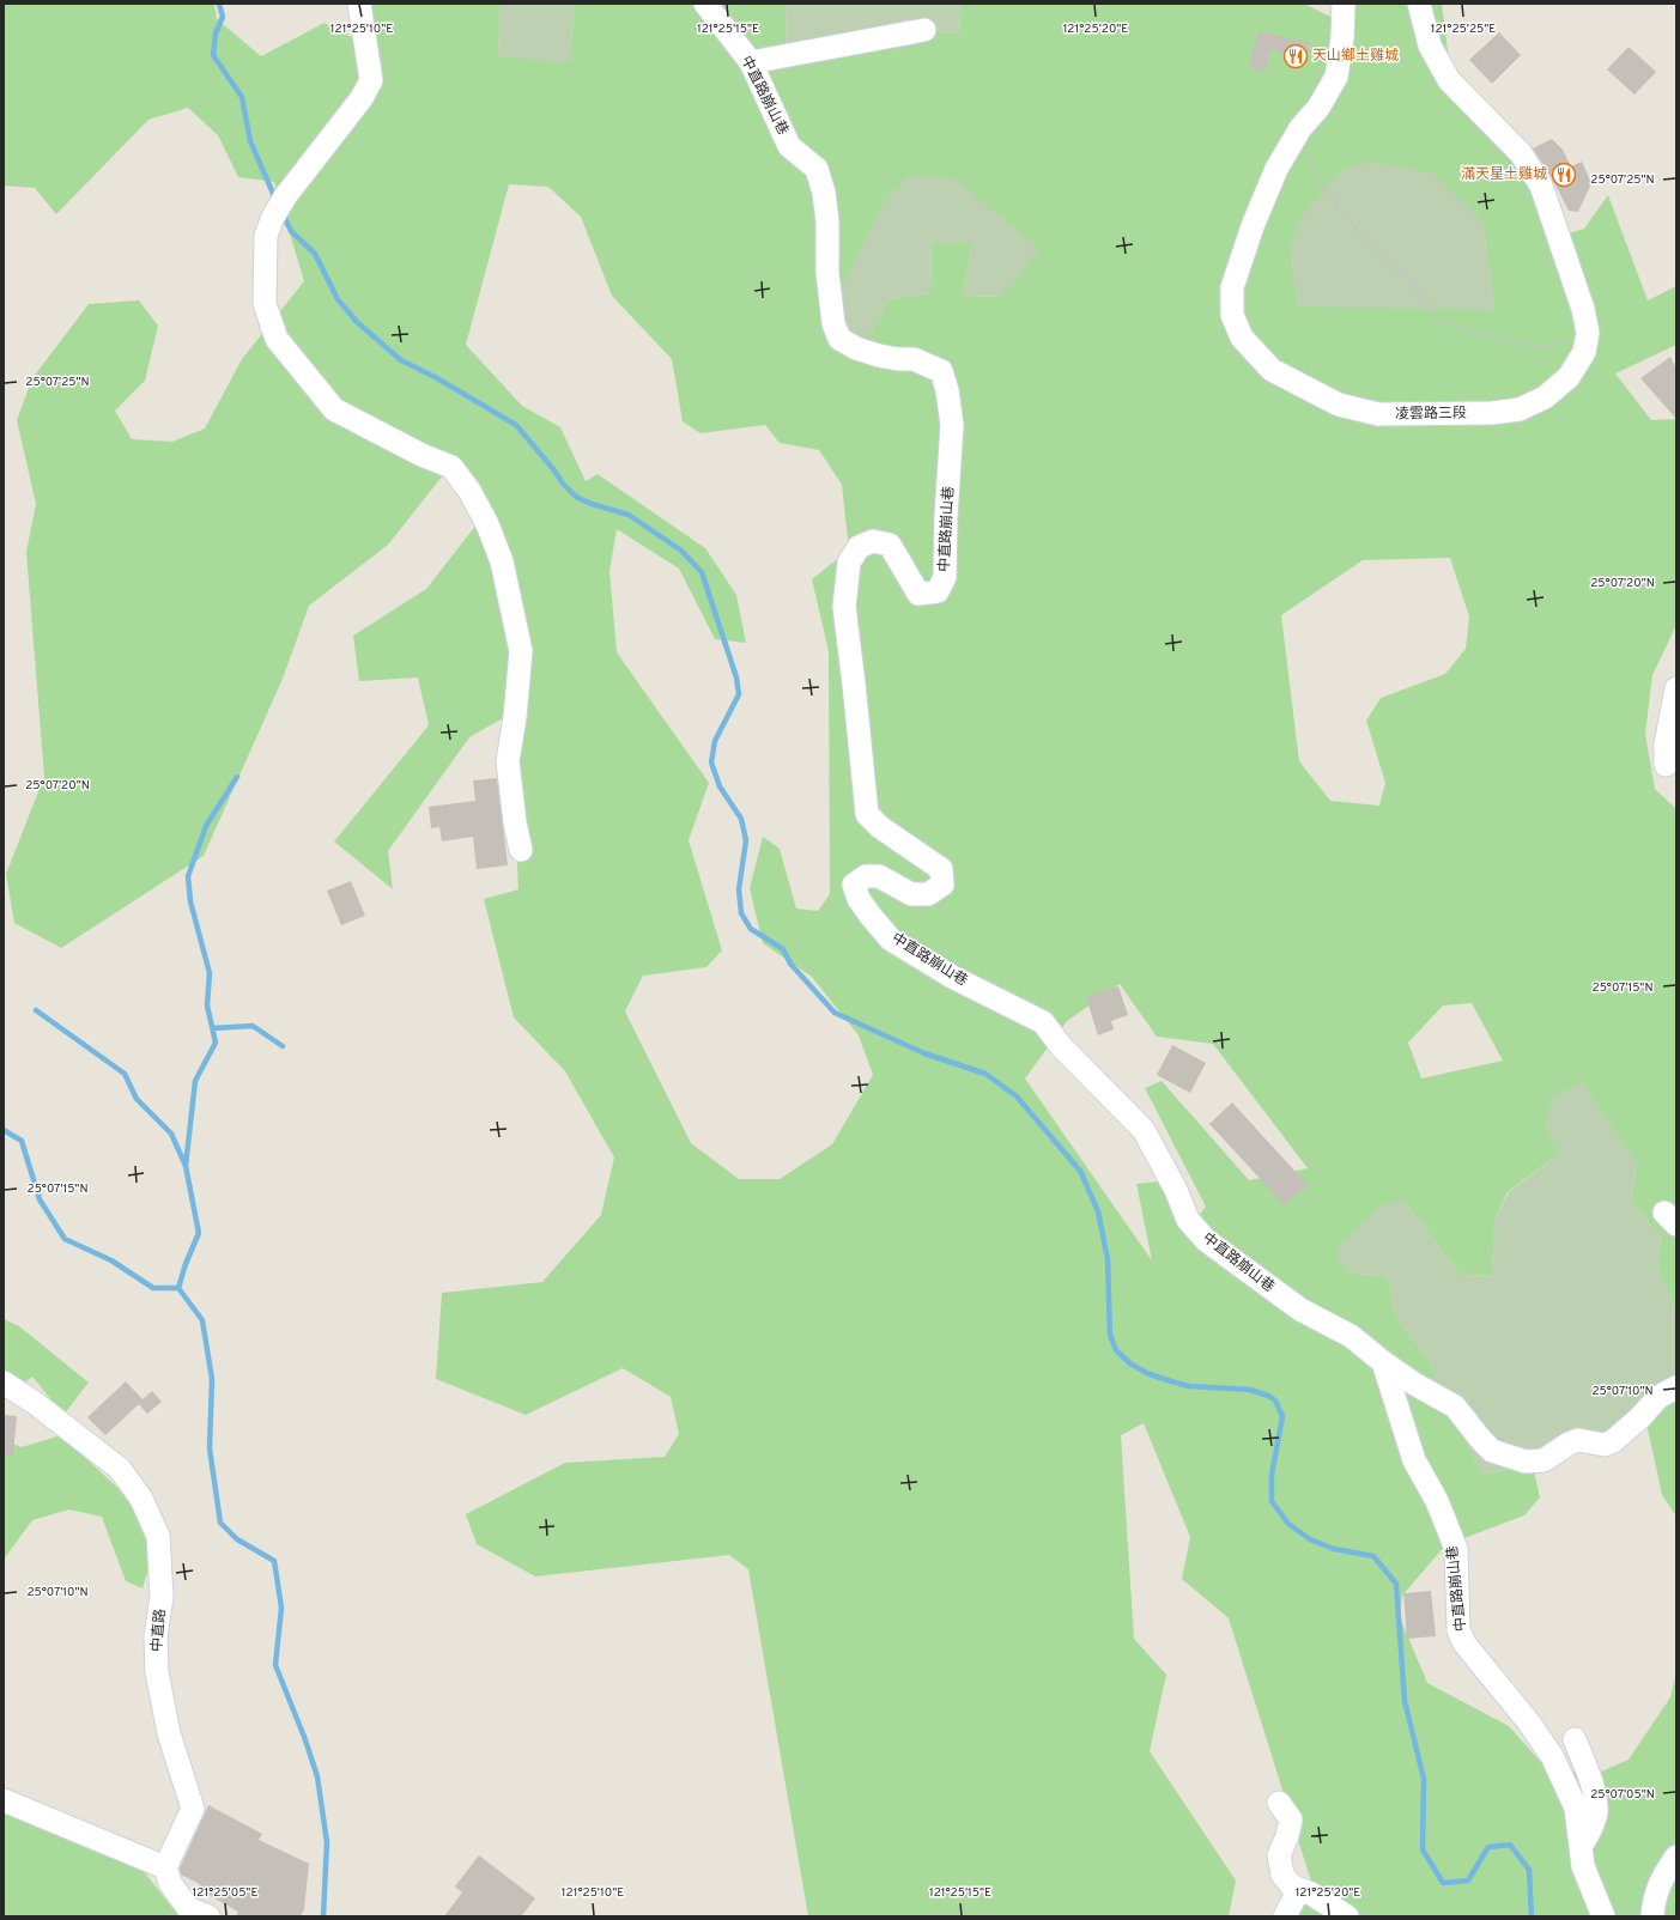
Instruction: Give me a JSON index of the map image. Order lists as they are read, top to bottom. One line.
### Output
{"streets":{"street":["中直路崩山巷","凌雲路三段","中直路"]},"places":{"restaurant":["天山鄉土雞城","滿天星土雞城"]},"coordinates":["121°25'10\"E","121°25'15\"E","121°25'20\"E","121°25'25\"E","25°07'25\"N","25°07'20\"N","25°07'15\"N","25°07'10\"N","25°07'05\"N","121°25'05\"E"]}
